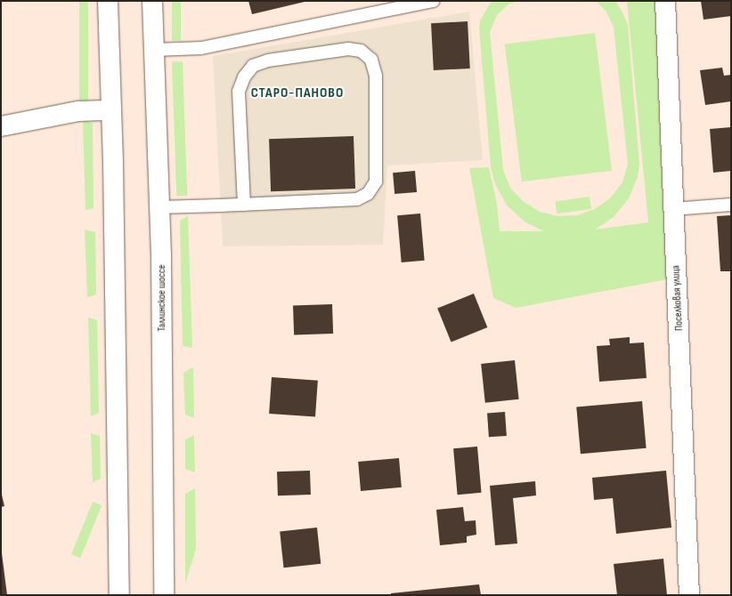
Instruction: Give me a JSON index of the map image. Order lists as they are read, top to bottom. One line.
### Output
{"streets":{"main road":["Таллинское шоссе","Поселковая улица"]},"districts":["СТАРО-ПАНОВО"]}
